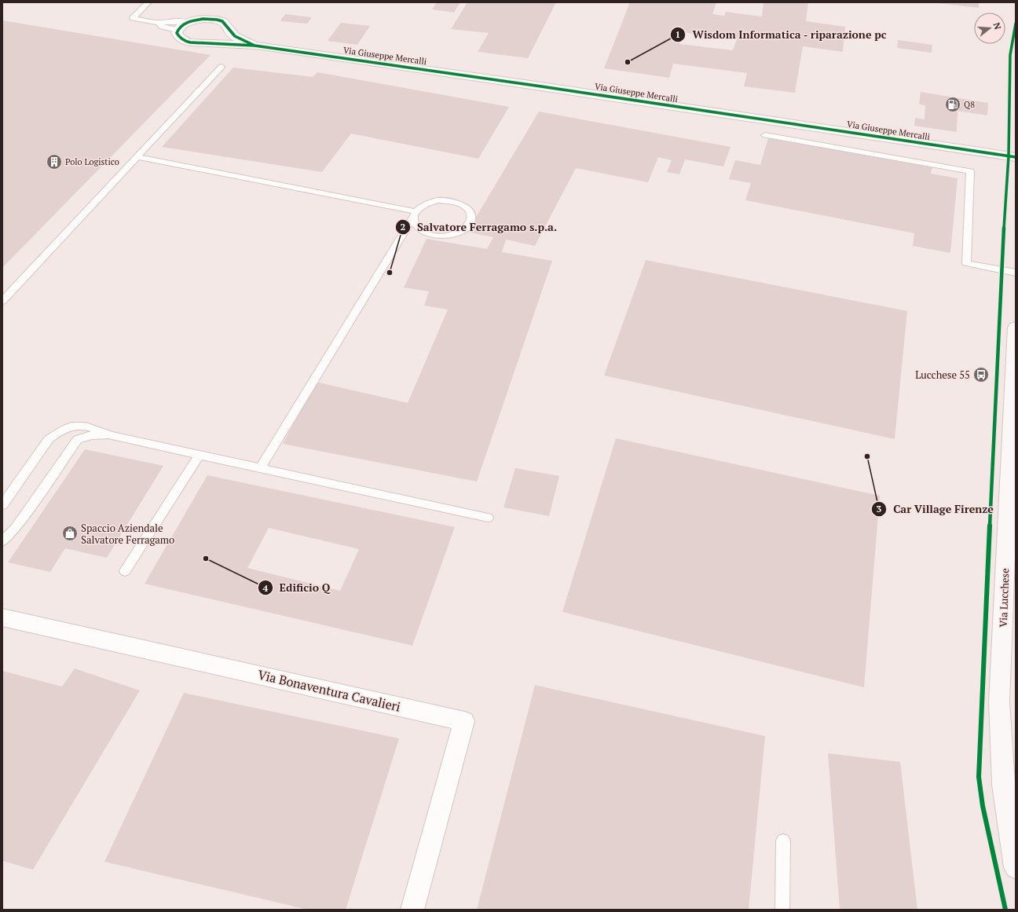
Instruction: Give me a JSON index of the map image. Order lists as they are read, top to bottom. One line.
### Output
{"streets":{"main road":["Via Lucchese"],"street":["Via Giuseppe Mercalli","Via Bonaventura Cavalieri"]},"places":{"other":["Wisdom Informatica - riparazione pc","Salvatore Ferragamo s.p.a.","Car Village Firenze","Edificio Q"],"fuel station":["Q8"],"building":["Polo Logistico"],"bus stop":["Lucchese 55"],"shop":["Spaccio Aziendale Salvatore Ferragamo"]},"north":"right"}
